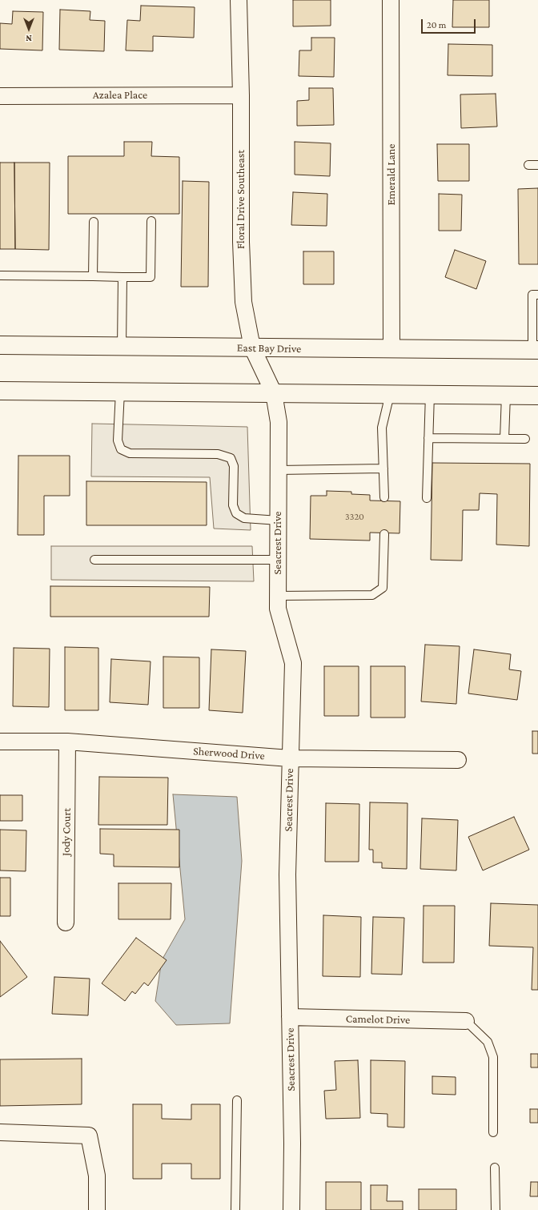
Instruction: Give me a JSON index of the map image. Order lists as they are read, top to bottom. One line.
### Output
{"streets":{"main road":["East Bay Drive"],"street":["Azalea Place","Emerald Lane","Floral Drive Southeast","Seacrest Drive","Sherwood Drive","Jody Court","Camelot Drive"]},"crossings":[["Azalea Place","Floral Drive Southeast"],["Emerald Lane","East Bay Drive"],["Floral Drive Southeast","East Bay Drive"],["Floral Drive Southeast","Seacrest Drive"],["Seacrest Drive","Sherwood Drive"],["Seacrest Drive","Camelot Drive"],["Sherwood Drive","Jody Court"]],"house_numbers":["3320"],"scale_bar":"20 m","north":"bottom"}
